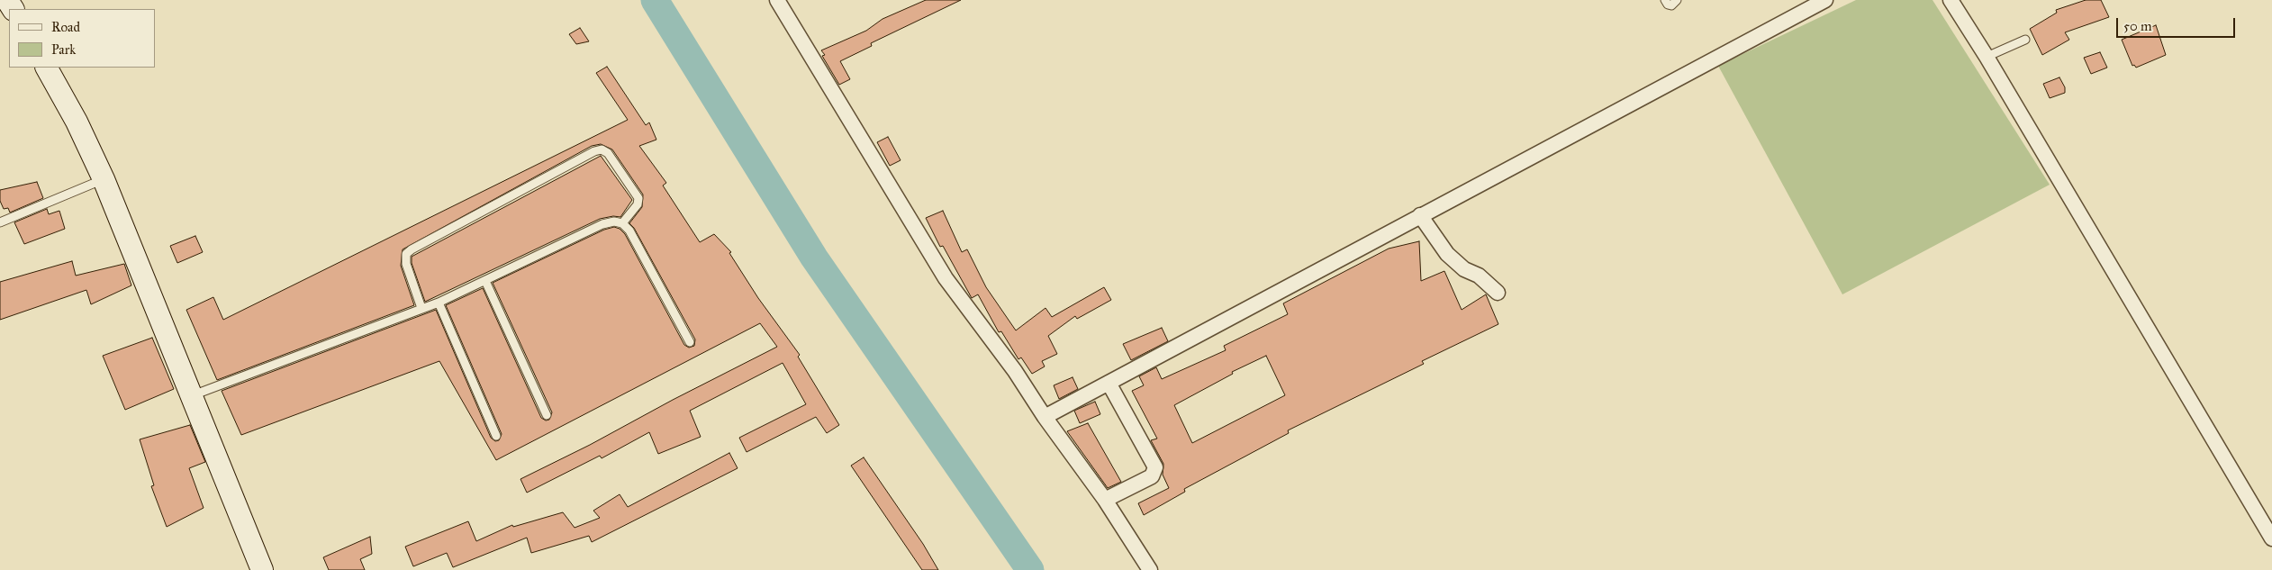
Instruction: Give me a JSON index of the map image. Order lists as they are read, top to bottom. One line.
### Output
{"legend":["Road","Park"],"scale_bar":"50 m"}
